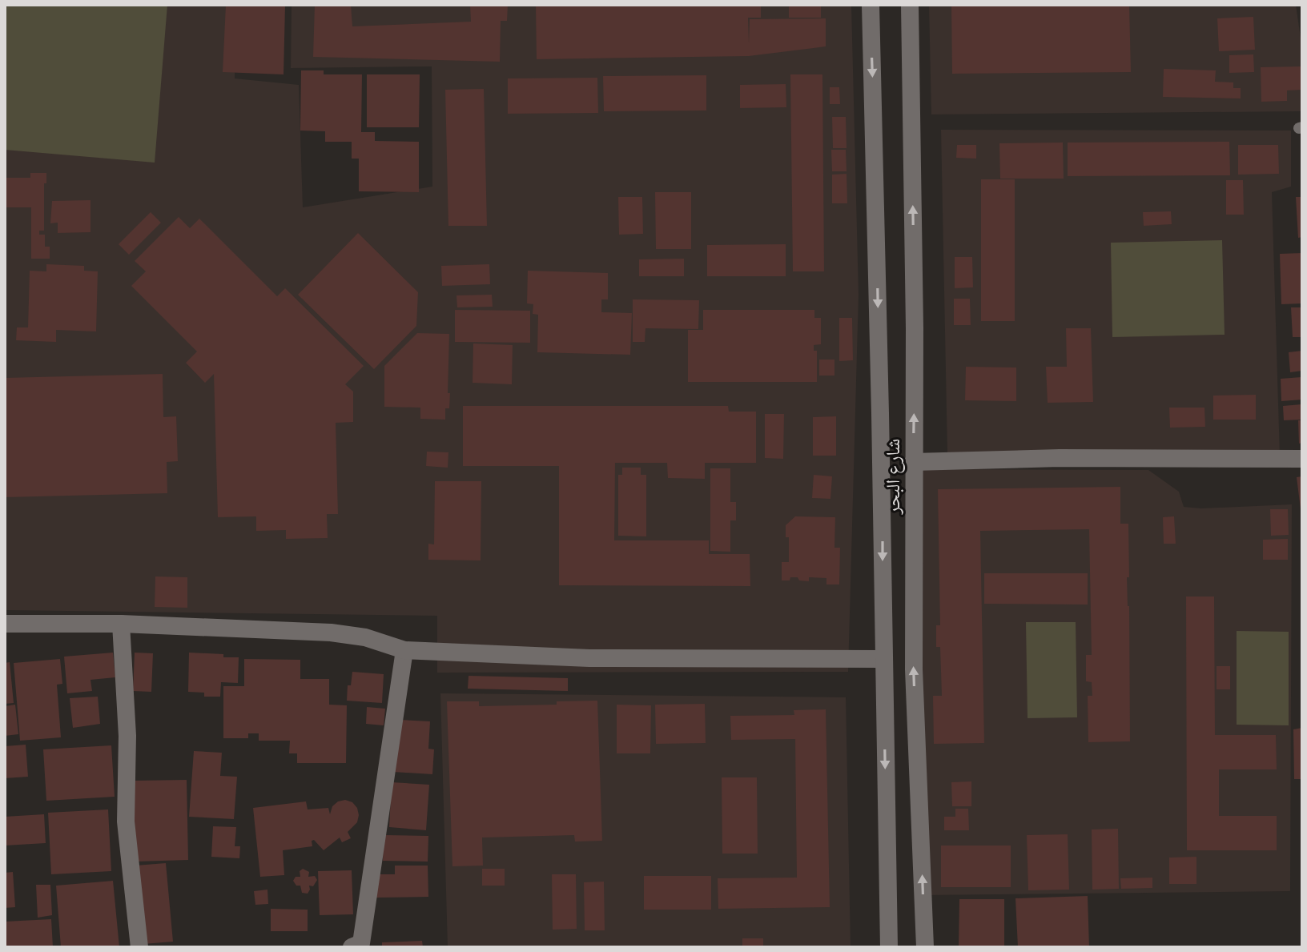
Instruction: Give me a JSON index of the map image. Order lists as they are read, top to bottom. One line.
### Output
{"streets":{"street":["شارع البحر"]}}
